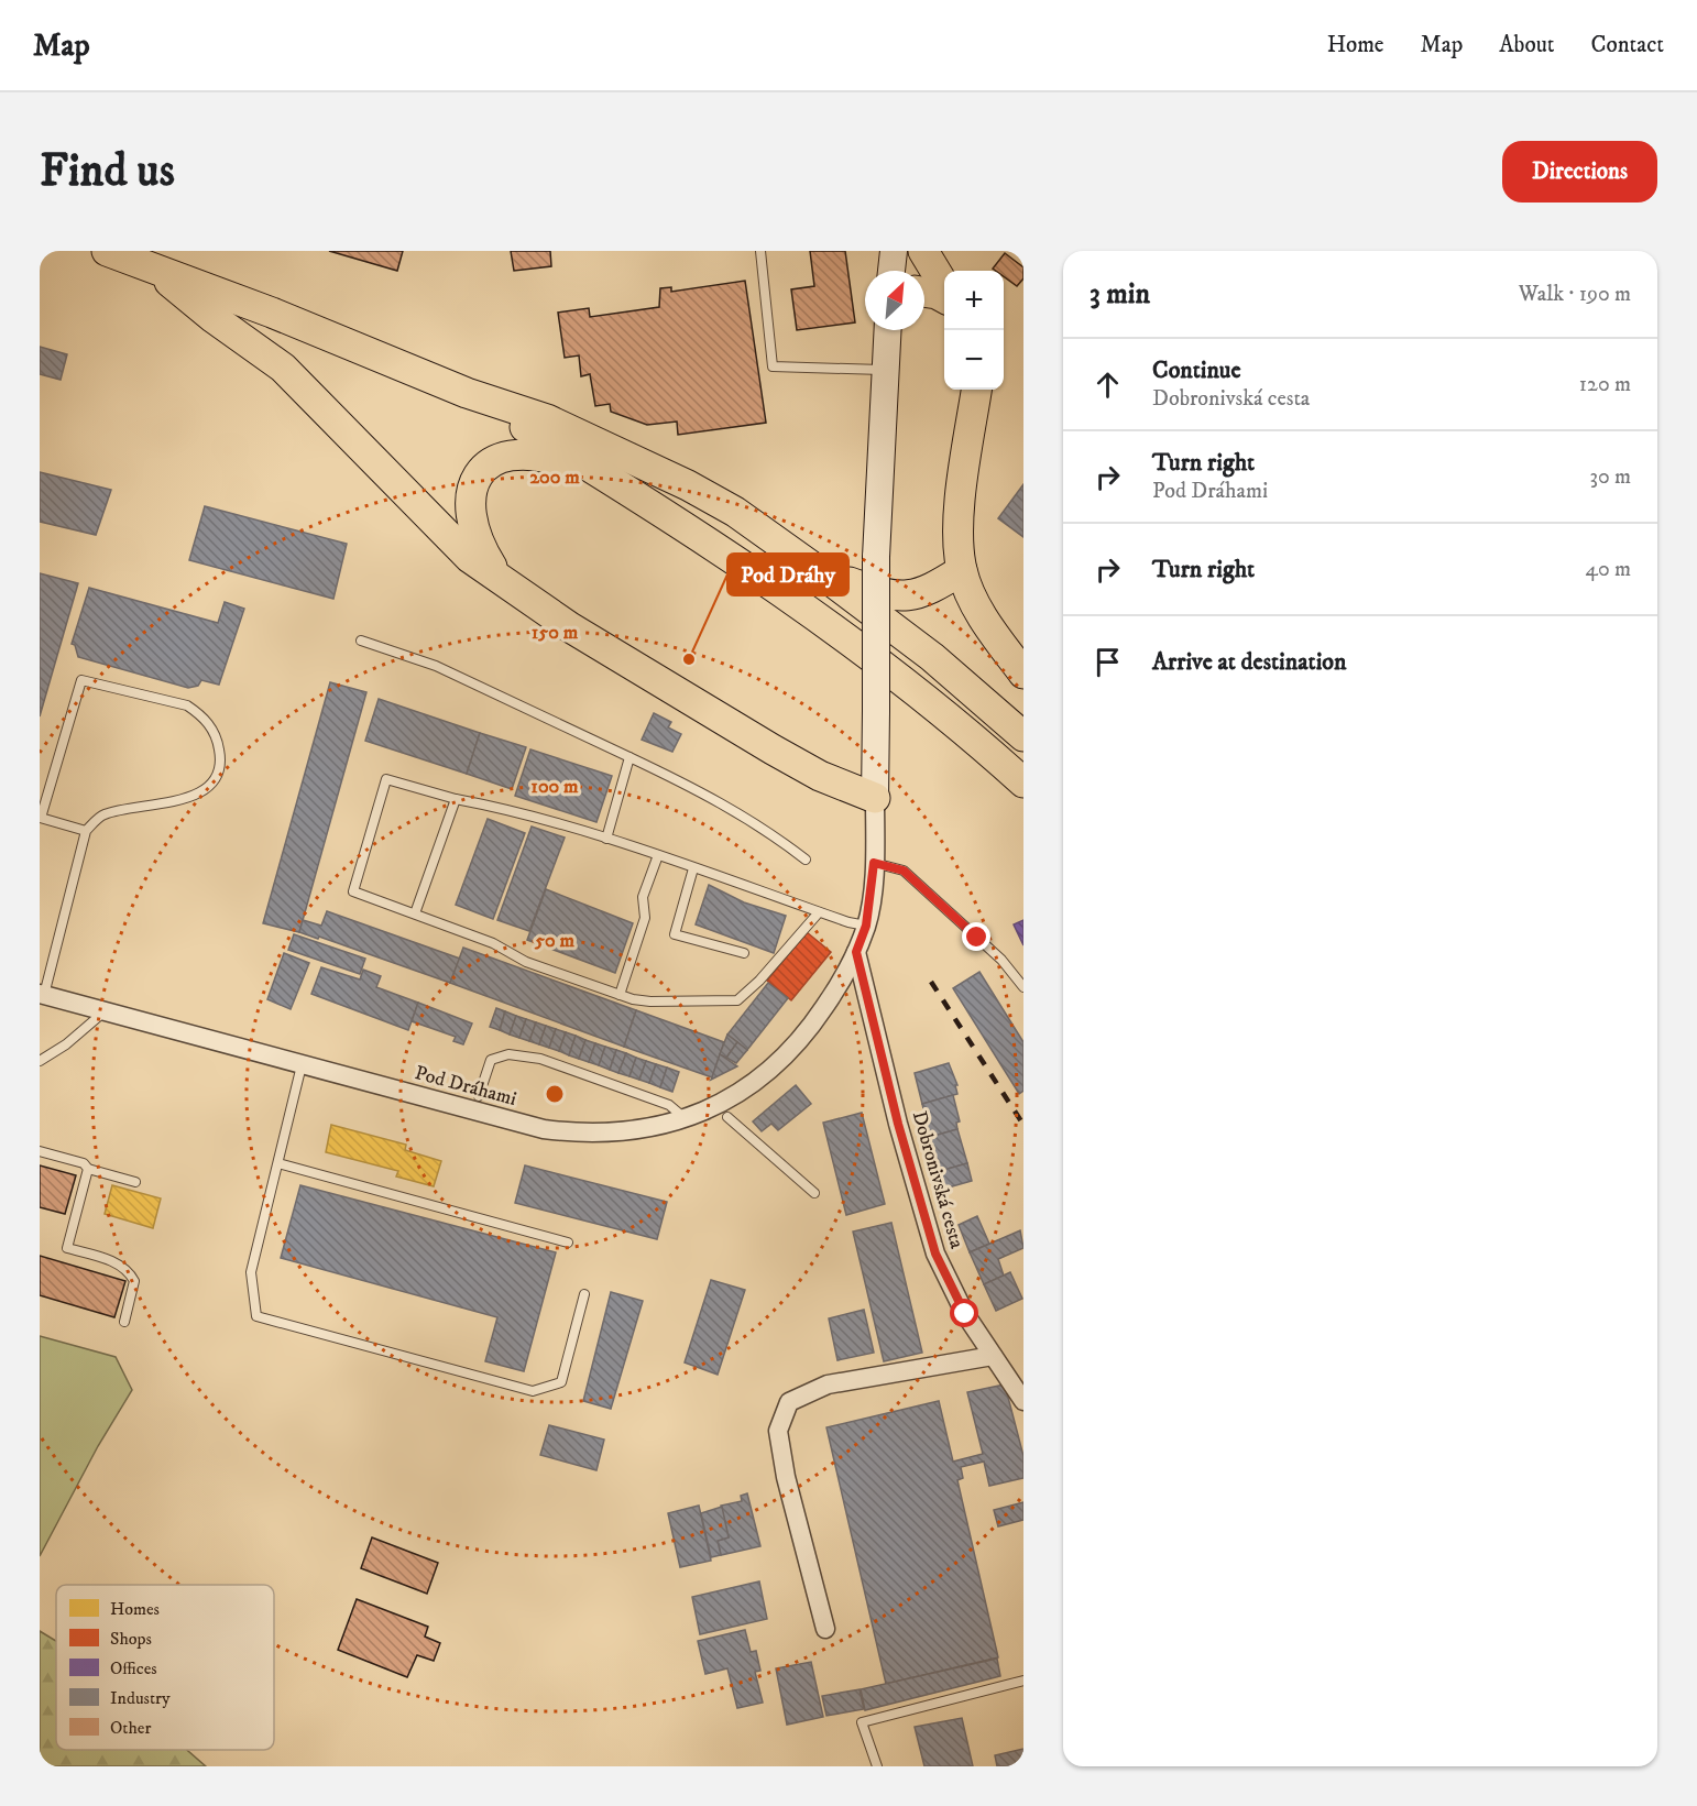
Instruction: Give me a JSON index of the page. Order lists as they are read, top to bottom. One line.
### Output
{"streets":{"street":["Pod Dráhami","Dobronivská cesta"]},"crossings":[["Pod Dráhami","Dobronivská cesta"]],"places":["Pod Dráhy"],"legend":["Homes","Shops","Offices","Industry","Other"],"north":"top right","page":{"header":"Map","nav":["Home","Map","About","Contact"],"buttons":"Directions","title":"Find us","heading":["3 min","Walk · 190 m"],"map_buttons":["+","−"],"list":[["Continue","Dobronivská cesta","120 m"],["Turn right","Pod Dráhami","30 m"],["Turn right","40 m"],"Arrive at destination"]},"rings":["200 m","150 m","100 m","50 m"]}
